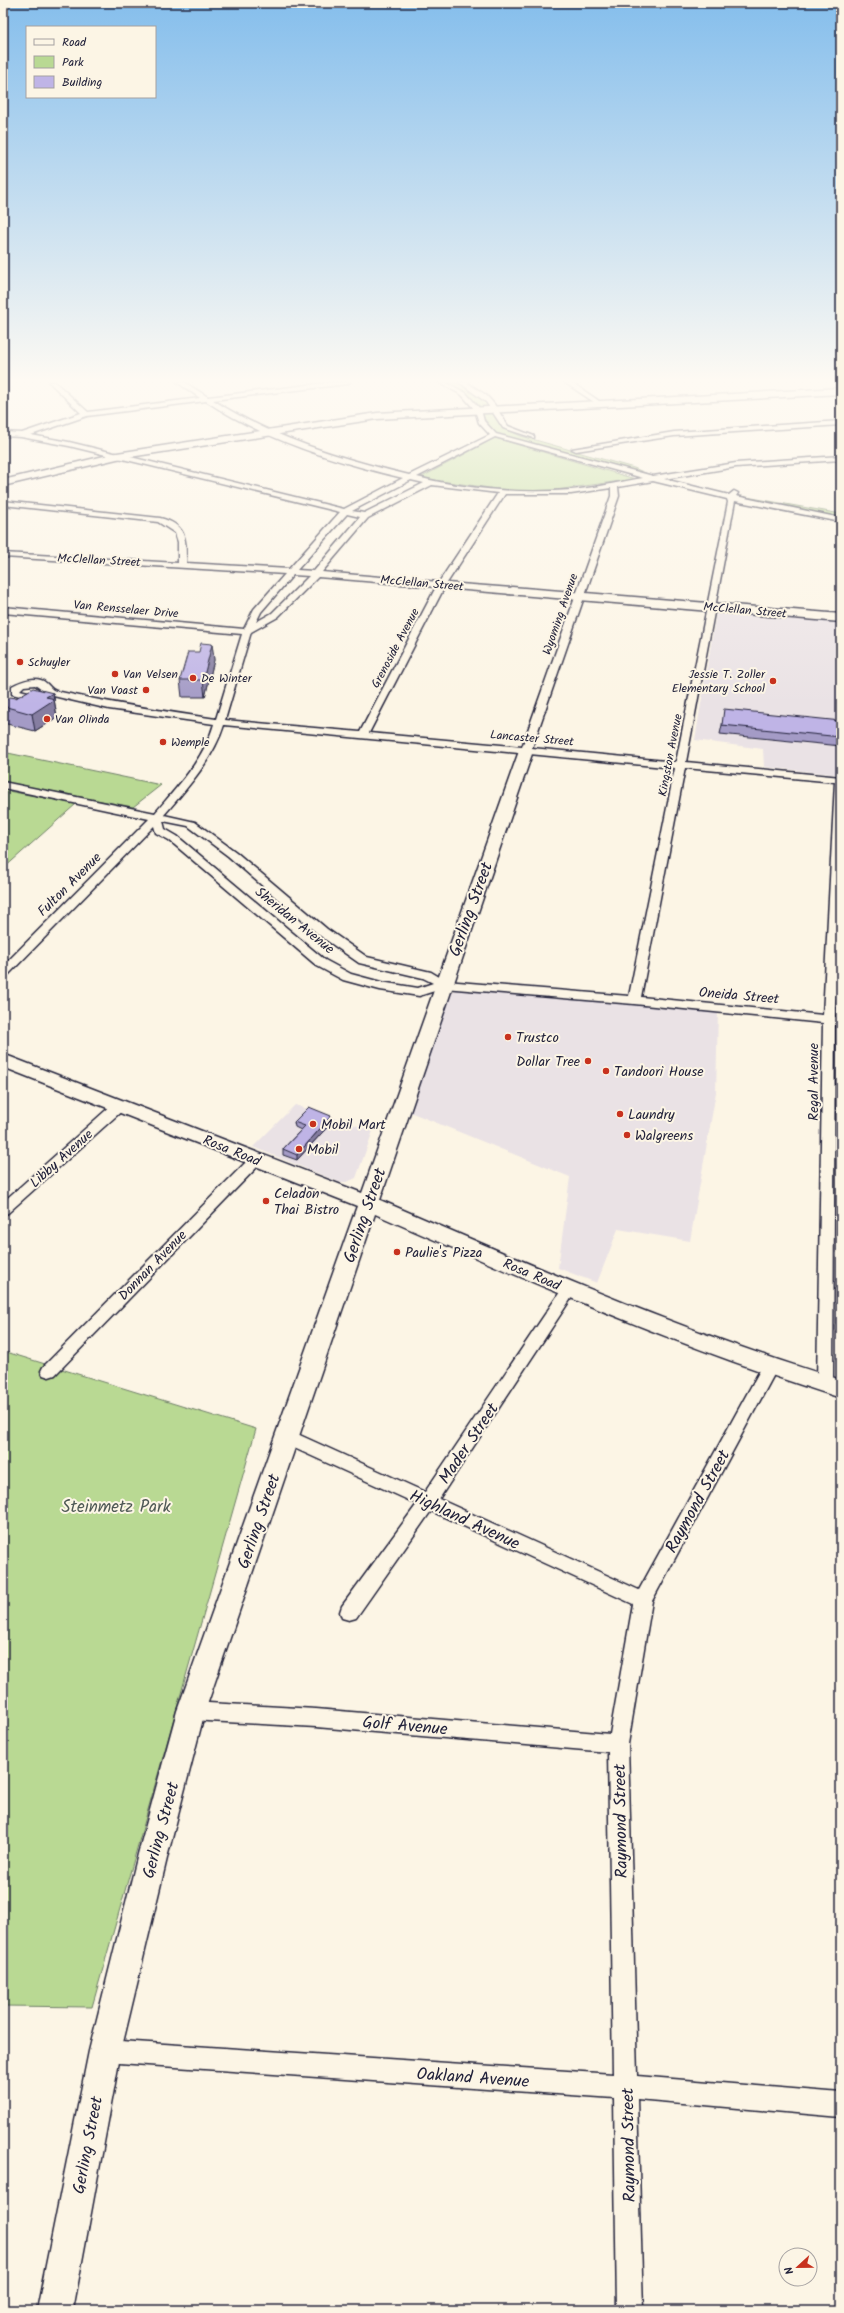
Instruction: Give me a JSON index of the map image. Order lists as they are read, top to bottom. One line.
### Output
{"streets":{"street":["McClellan Street","Van Rensselaer Drive","Wyoming Avenue","Grenoside Avenue","Lancaster Street","Kingston Avenue","Fulton Avenue","Gerling Street","Sheridan Avenue","Oneida Street","Regal Avenue","Rosa Road","Libby Avenue","Donnan Avenue","Mader Street","Raymond Street","Highland Avenue","Golf Avenue","Oakland Avenue"]},"crossings":[["McClellan Street","Wyoming Avenue"],["McClellan Street","Grenoside Avenue"],["McClellan Street","Kingston Avenue"],["McClellan Street","Fulton Avenue"],["Van Rensselaer Drive","Fulton Avenue"],["Wyoming Avenue","Lancaster Street"],["Wyoming Avenue","Gerling Street"],["Grenoside Avenue","Lancaster Street"],["Lancaster Street","Kingston Avenue"],["Lancaster Street","Fulton Avenue"],["Lancaster Street","Gerling Street"],["Lancaster Street","Regal Avenue"],["Kingston Avenue","Sheridan Avenue"],["Kingston Avenue","Oneida Street"],["Fulton Avenue","Sheridan Avenue"],["Gerling Street","Sheridan Avenue"],["Gerling Street","Rosa Road"],["Gerling Street","Highland Avenue"],["Gerling Street","Golf Avenue"],["Gerling Street","Oakland Avenue"],["Sheridan Avenue","Oneida Street"],["Oneida Street","Regal Avenue"],["Regal Avenue","Rosa Road"],["Rosa Road","Libby Avenue"],["Rosa Road","Donnan Avenue"],["Rosa Road","Mader Street"],["Rosa Road","Raymond Street"],["Mader Street","Highland Avenue"],["Raymond Street","Highland Avenue"],["Raymond Street","Golf Avenue"],["Raymond Street","Oakland Avenue"]],"parks":["Steinmetz Park"],"places":["Schuyler","Van Velsen","De Winter","Jessie T. Zoller Elementary School","Van Voast","Van Olinda","Wemple","Trustco","Dollar Tree","Tandoori House","Laundry","Mobil Mart","Walgreens","Mobil","Celadon Thai Bistro","Paulie's Pizza"],"legend":["Road","Park","Building"],"north":"left"}
